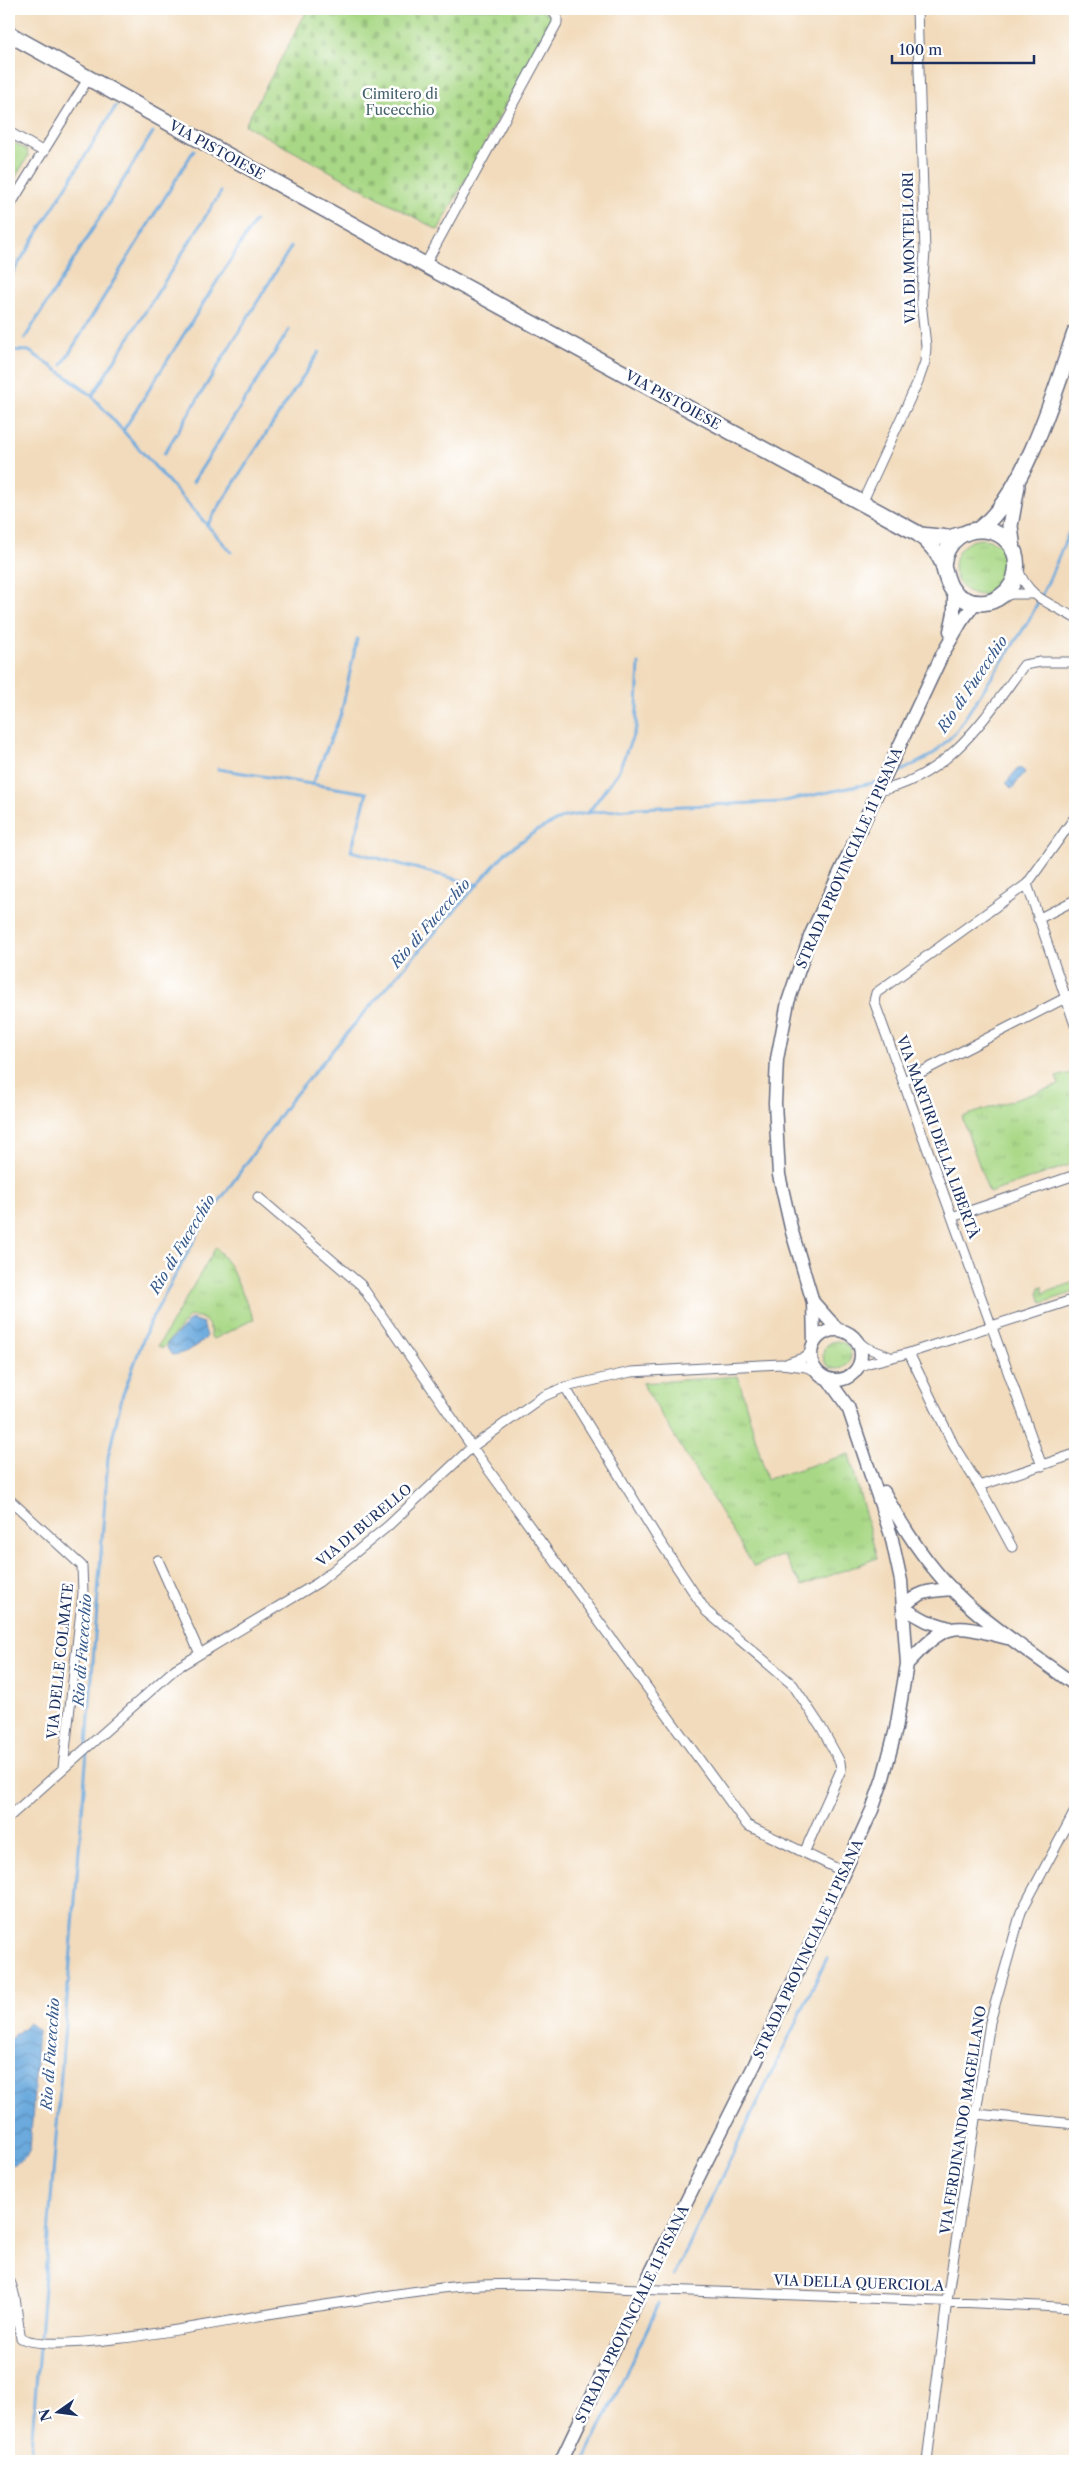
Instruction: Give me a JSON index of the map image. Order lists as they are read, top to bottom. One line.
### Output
{"streets":{"main road":["VIA PISTOIESE","STRADA PROVINCIALE 11 PISANA"],"street":["VIA DI MONTELLORI","VIA MARTIRI DELLA LIBERTÀ","VIA DI BURELLO","VIA DELLE COLMATE","VIA FERDINANDO MAGELLANO","VIA DELLA QUERCIOLA"]},"crossings":[["VIA PISTOIESE","VIA DI MONTELLORI"],["VIA PISTOIESE","STRADA PROVINCIALE 11 PISANA"],["STRADA PROVINCIALE 11 PISANA","VIA DI BURELLO"],["STRADA PROVINCIALE 11 PISANA","VIA DELLA QUERCIOLA"],["VIA DI BURELLO","VIA DELLE COLMATE"],["VIA FERDINANDO MAGELLANO","VIA DELLA QUERCIOLA"]],"water":["Rio di Fucecchio"],"parks":["Cimitero di Fucecchio"],"scale_bar":"100 m","north":"left"}
